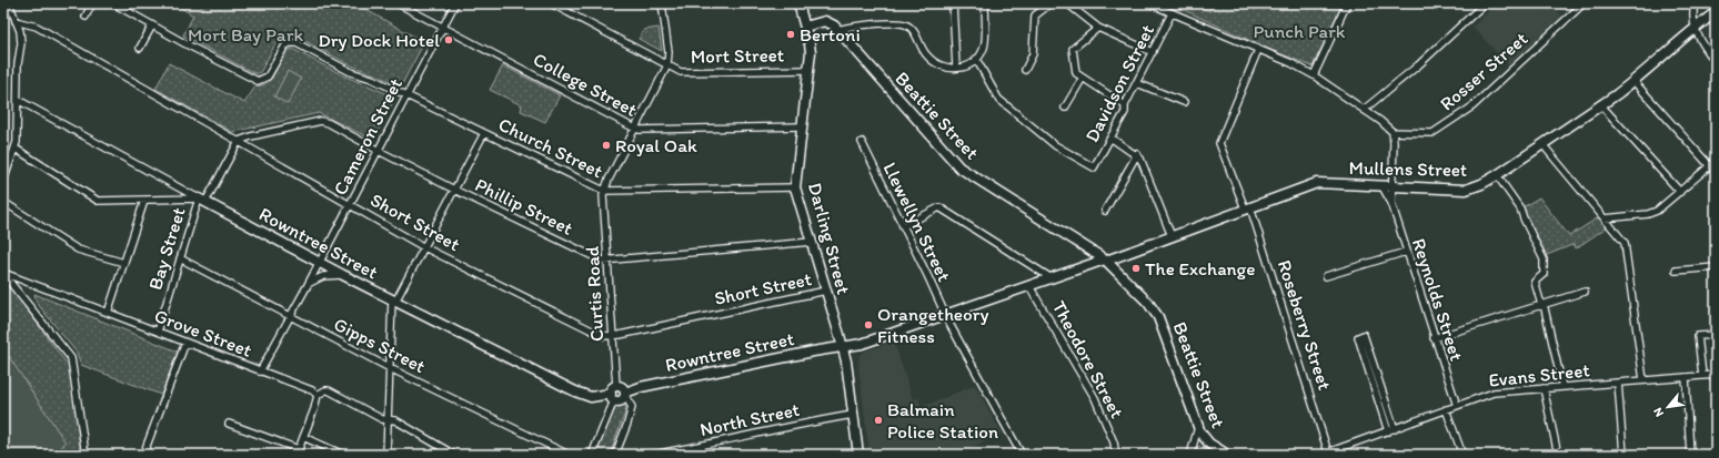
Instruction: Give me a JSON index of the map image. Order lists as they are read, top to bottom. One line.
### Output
{"streets":{"street":["Mort Street","Rosser Street","Davidson Street","College Street","Beattie Street","Cameron Street","Church Street","Mullens Street","Phillip Street","Short Street","Llewellyn Street","Darling Street","Rowntree Street","Bay Street","Curtis Road","Reynolds Street","Roseberry Street","Grove Street","Gipps Street","Theodore Street","Evans Street","North Street"]},"crossings":[["Mort Street","Darling Street"],["Mort Street","Curtis Road"],["Rosser Street","Reynolds Street"],["College Street","Cameron Street"],["College Street","Darling Street"],["College Street","Curtis Road"],["Beattie Street","Mullens Street"],["Beattie Street","Darling Street"],["Cameron Street","Church Street"],["Cameron Street","Phillip Street"],["Cameron Street","Short Street"],["Cameron Street","Rowntree Street"],["Cameron Street","Grove Street"],["Cameron Street","Gipps Street"],["Church Street","Darling Street"],["Church Street","Curtis Road"],["Mullens Street","Llewellyn Street"],["Mullens Street","Rowntree Street"],["Mullens Street","Reynolds Street"],["Mullens Street","Roseberry Street"],["Mullens Street","Theodore Street"],["Phillip Street","Short Street"],["Phillip Street","Darling Street"],["Phillip Street","Bay Street"],["Phillip Street","Curtis Road"],["Short Street","Darling Street"],["Short Street","Bay Street"],["Short Street","Curtis Road"],["Llewellyn Street","Rowntree Street"],["Darling Street","Rowntree Street"],["Darling Street","North Street"],["Rowntree Street","Bay Street"],["Rowntree Street","Curtis Road"],["Bay Street","Grove Street"],["Bay Street","Gipps Street"],["Reynolds Street","Evans Street"],["Roseberry Street","Evans Street"]],"parks":["Punch Park","Mort Bay Park"],"places":["Bertoni","Dry Dock Hotel","Royal Oak","The Exchange","Orangetheory Fitness","Balmain Police Station"],"north":"bottom left"}
